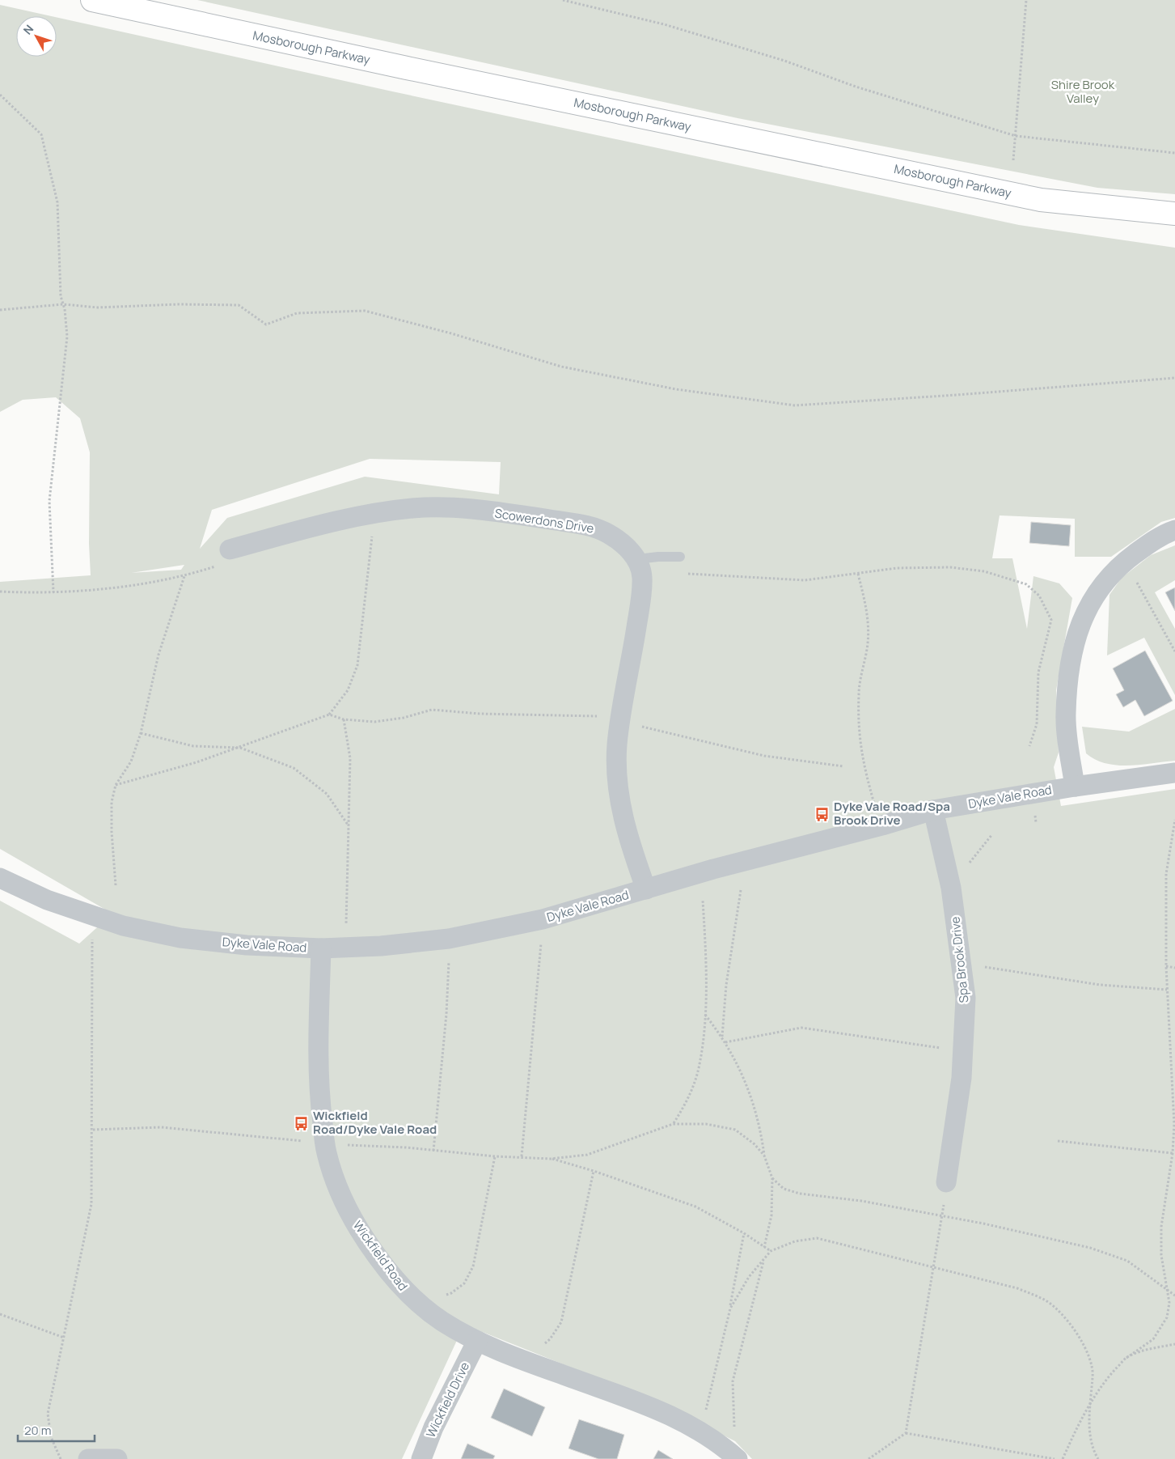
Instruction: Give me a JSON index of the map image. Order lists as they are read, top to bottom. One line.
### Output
{"streets":{"highway":["Mosborough Parkway"],"street":["Scowerdons Drive","Dyke Vale Road","Spa Brook Drive","Wickfield Road","Wickfield Drive"]},"crossings":[["Scowerdons Drive","Dyke Vale Road"],["Dyke Vale Road","Spa Brook Drive"],["Dyke Vale Road","Wickfield Road"],["Wickfield Road","Wickfield Drive"]],"parks":["Shire Brook Valley"],"places":{"bus stop":["Dyke Vale Road/Spa Brook Drive","Wickfield Road/Dyke Vale Road"]},"scale_bar":"20 m","north":"top left"}
